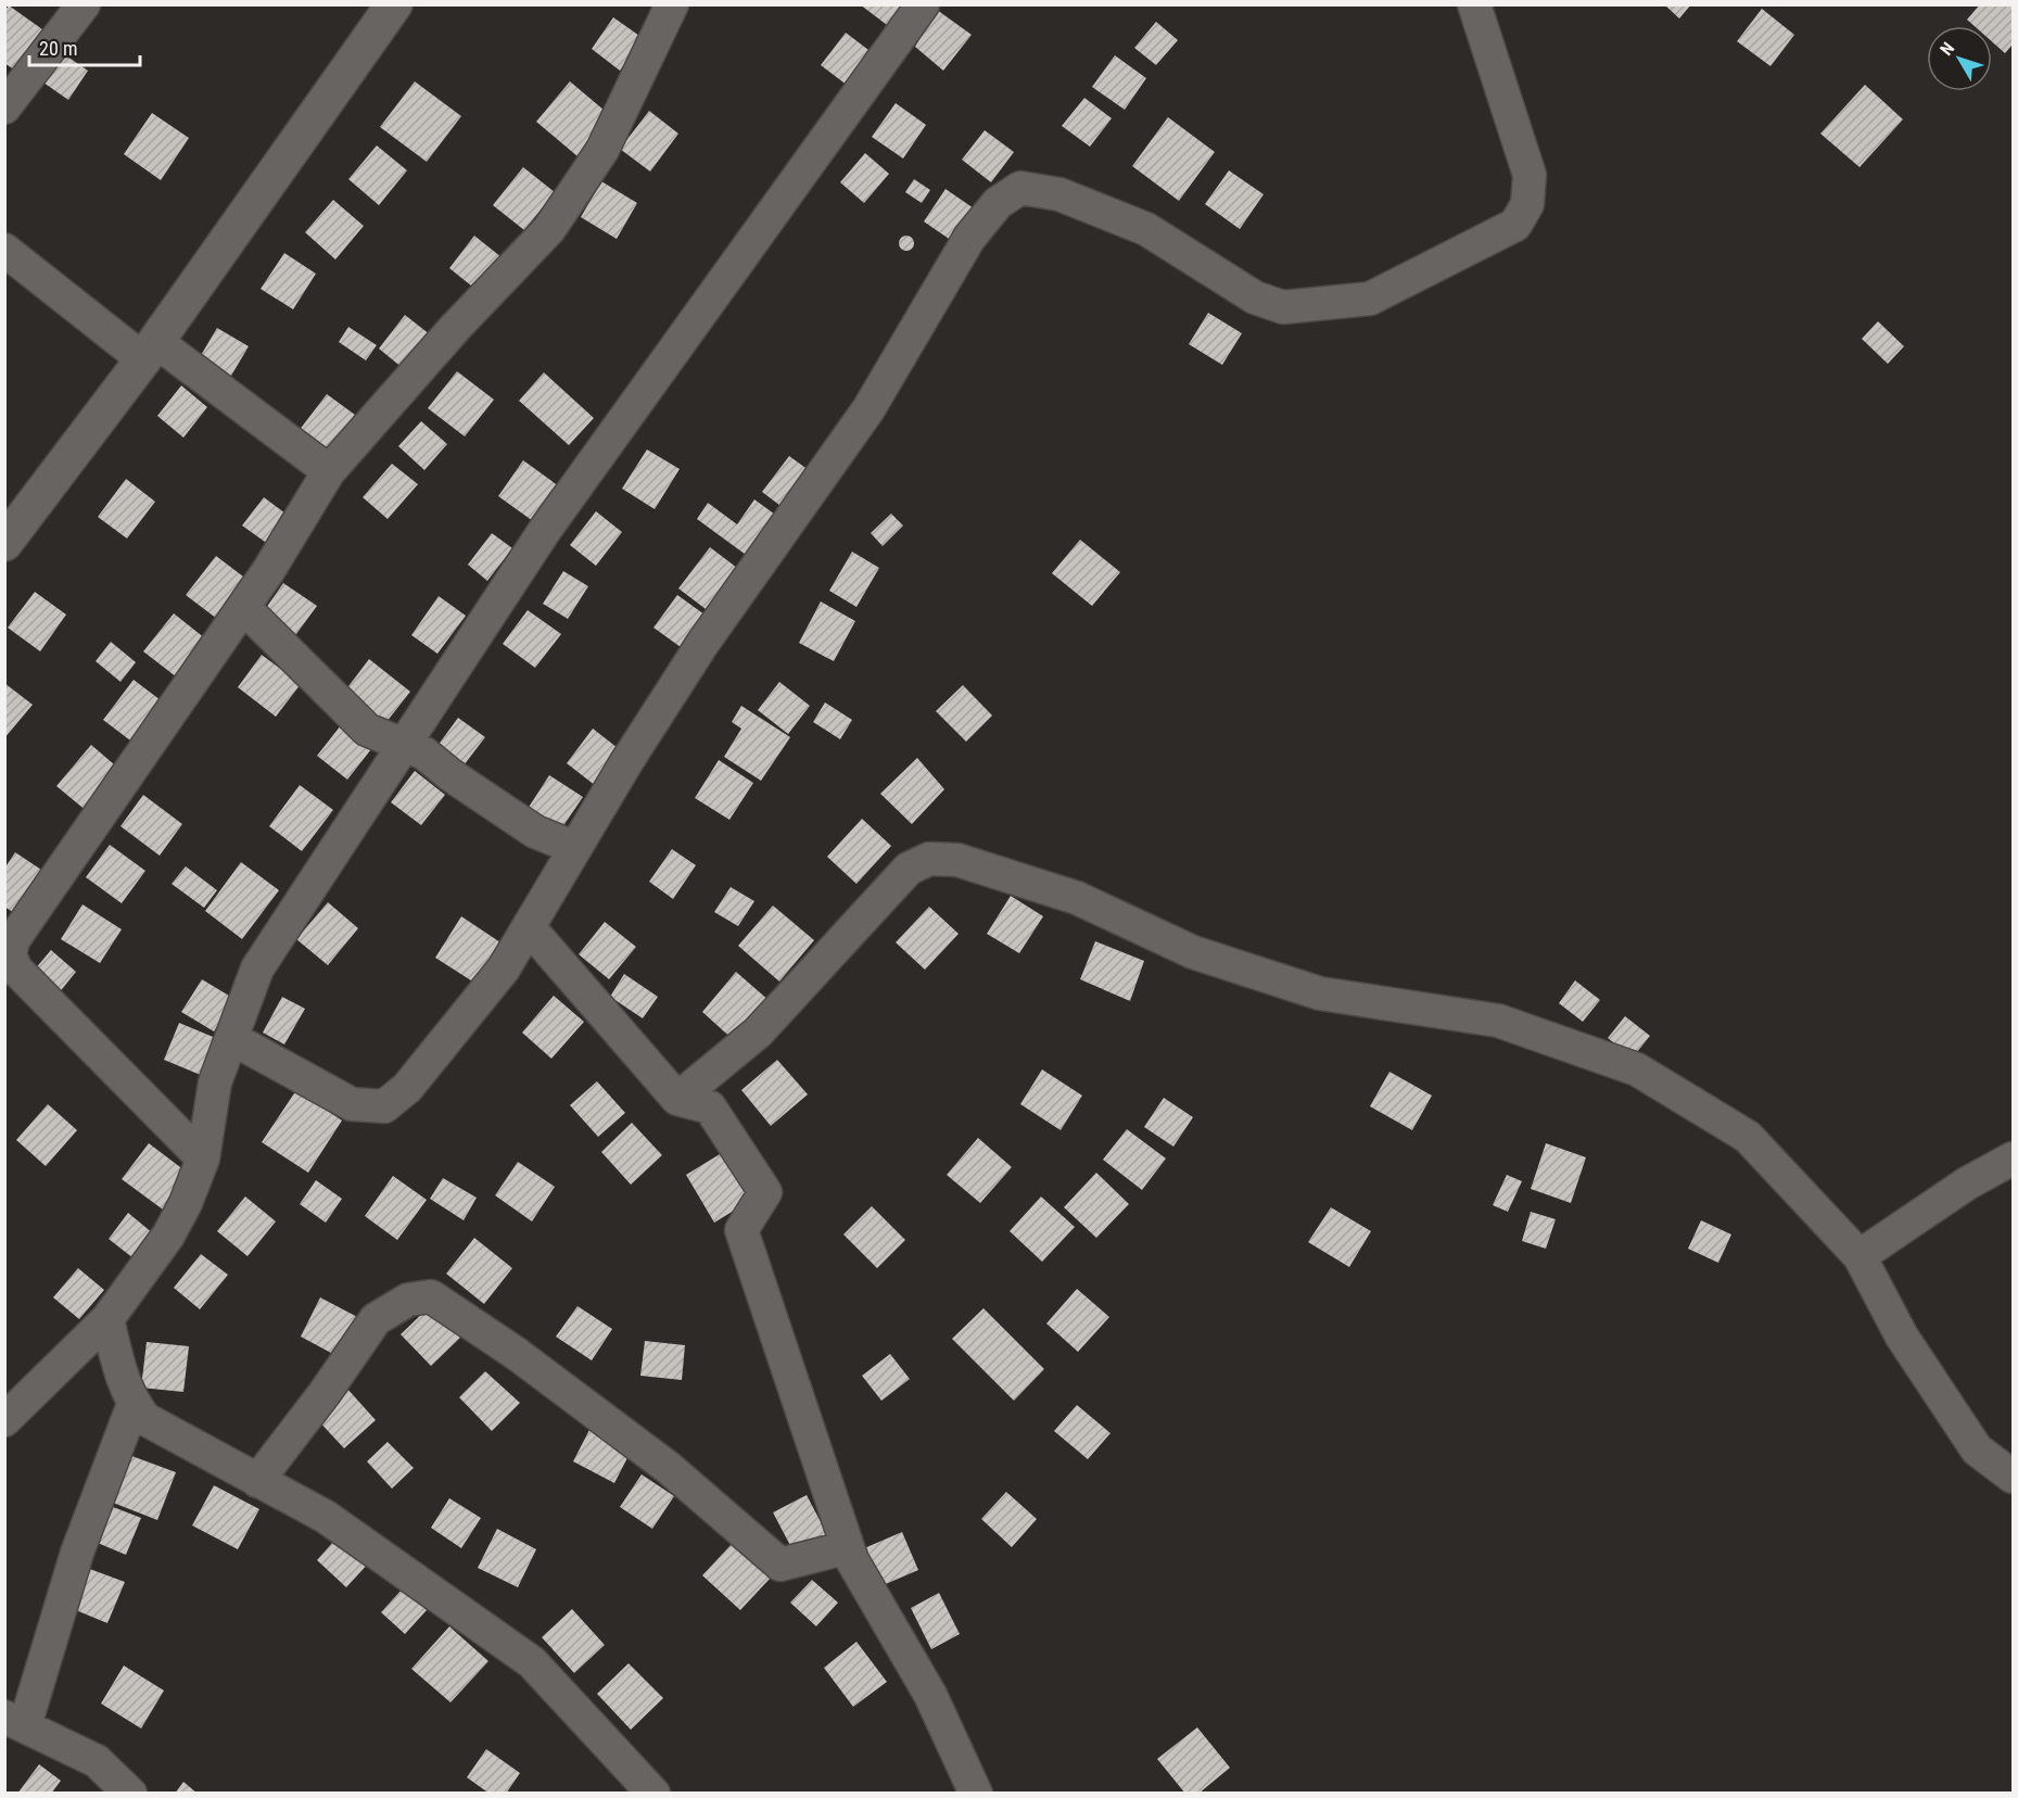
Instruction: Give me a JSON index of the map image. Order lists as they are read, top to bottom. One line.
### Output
{"scale_bar":"20 m","north":"top left"}
